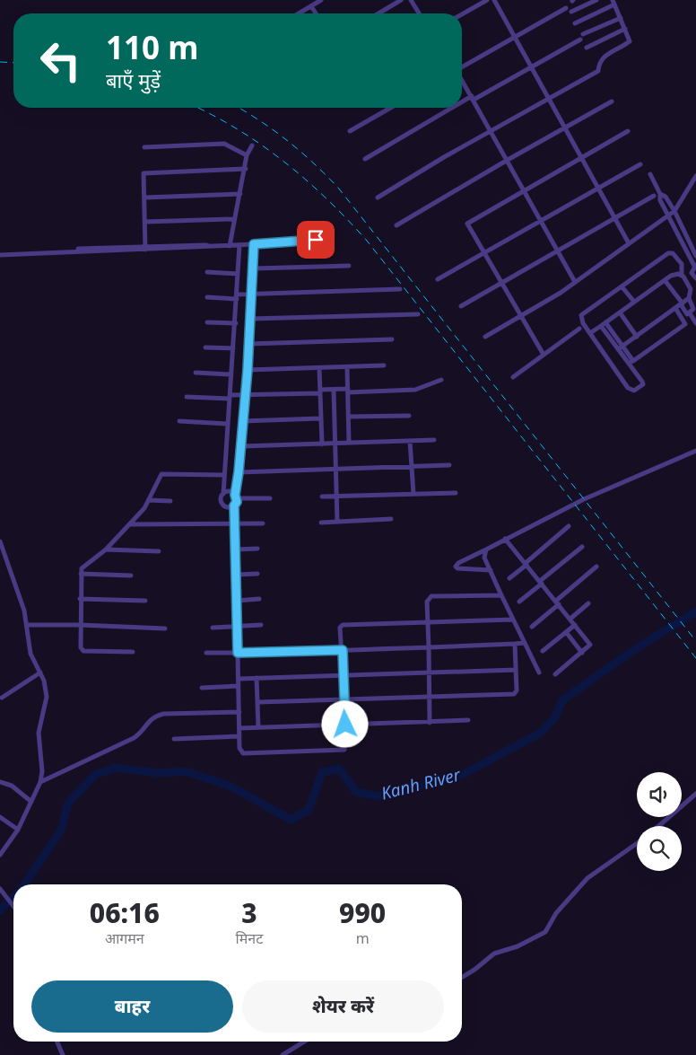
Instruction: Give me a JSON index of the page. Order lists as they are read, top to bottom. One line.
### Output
{"water":["Kanh River"],"page":{"turn":["110 m","बाएँ मुड़ें"],"eta":["06:16","आगमन","3","मिनट","990","m"],"buttons":["बाहर","शेयर करें"]}}
